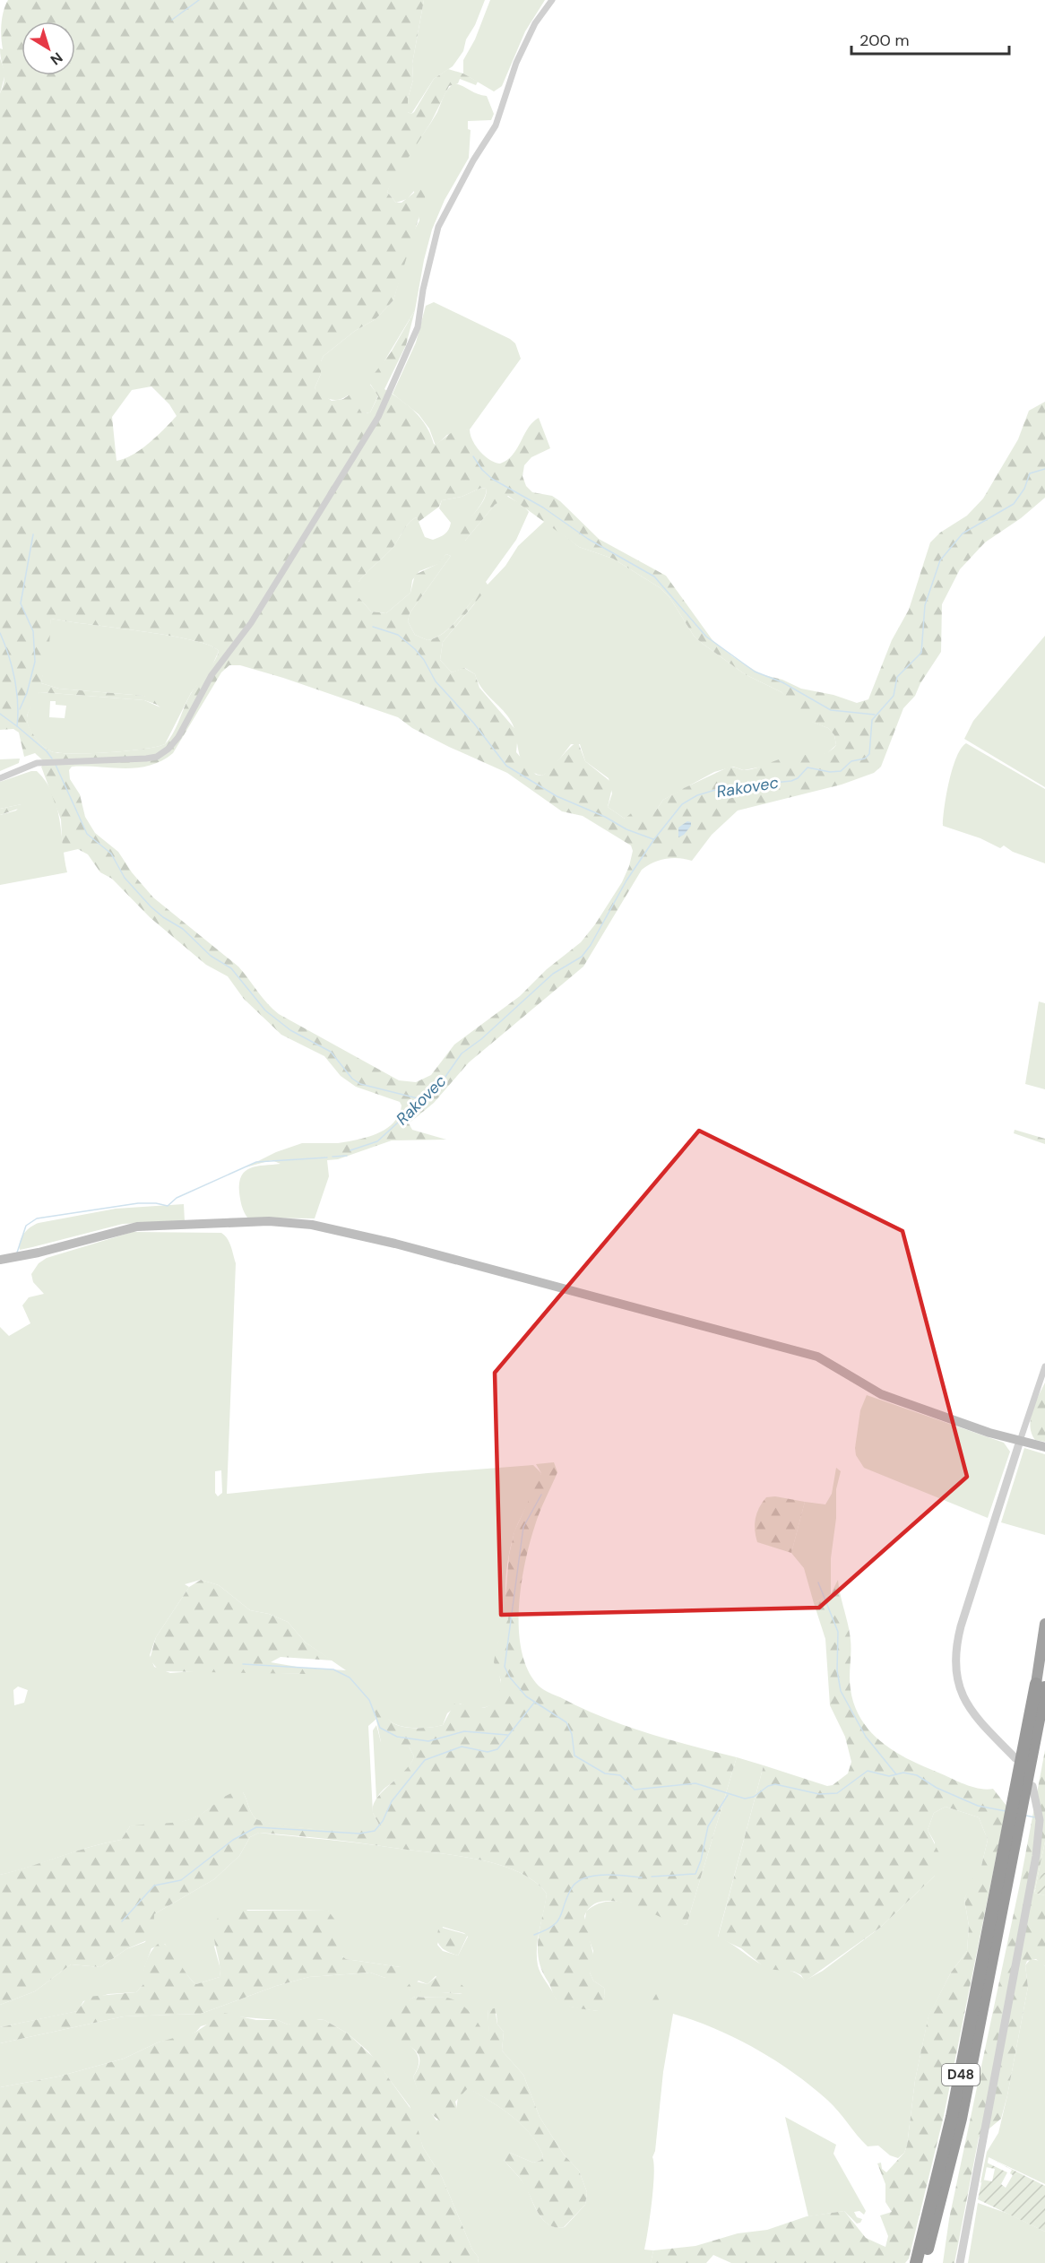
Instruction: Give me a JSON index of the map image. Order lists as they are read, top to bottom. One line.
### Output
{"streets":{"highway":["D48"]},"water":["Rakovec"],"scale_bar":"200 m","north":"bottom right"}
